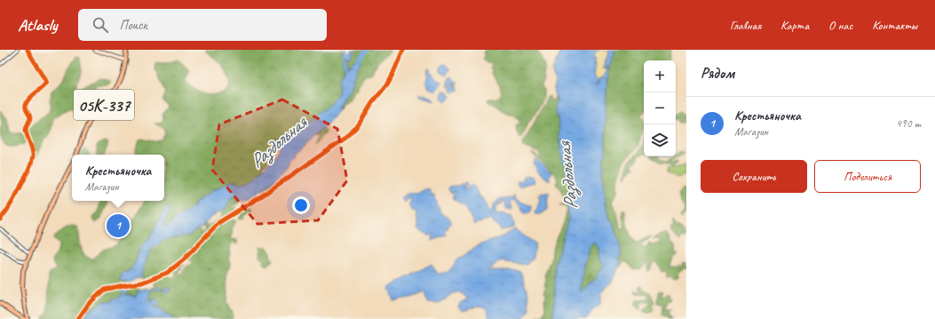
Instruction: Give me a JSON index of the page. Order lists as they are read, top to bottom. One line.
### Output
{"streets":{"main road":["05К-337"]},"water":["Раздольная"],"page":{"header":"Atlasly","search":"Поиск","nav":["Главная","Карта","О нас","Контакты"],"heading":"Рядом","map_buttons":["+","−"],"list":[{"mark":"1","name":"Крестьяночка","note":"Магазин","value":"490 m"}],"buttons":["Сохранить","Поделиться"],"popup":["Крестьяночка","Магазин"],"pins":"1"}}
